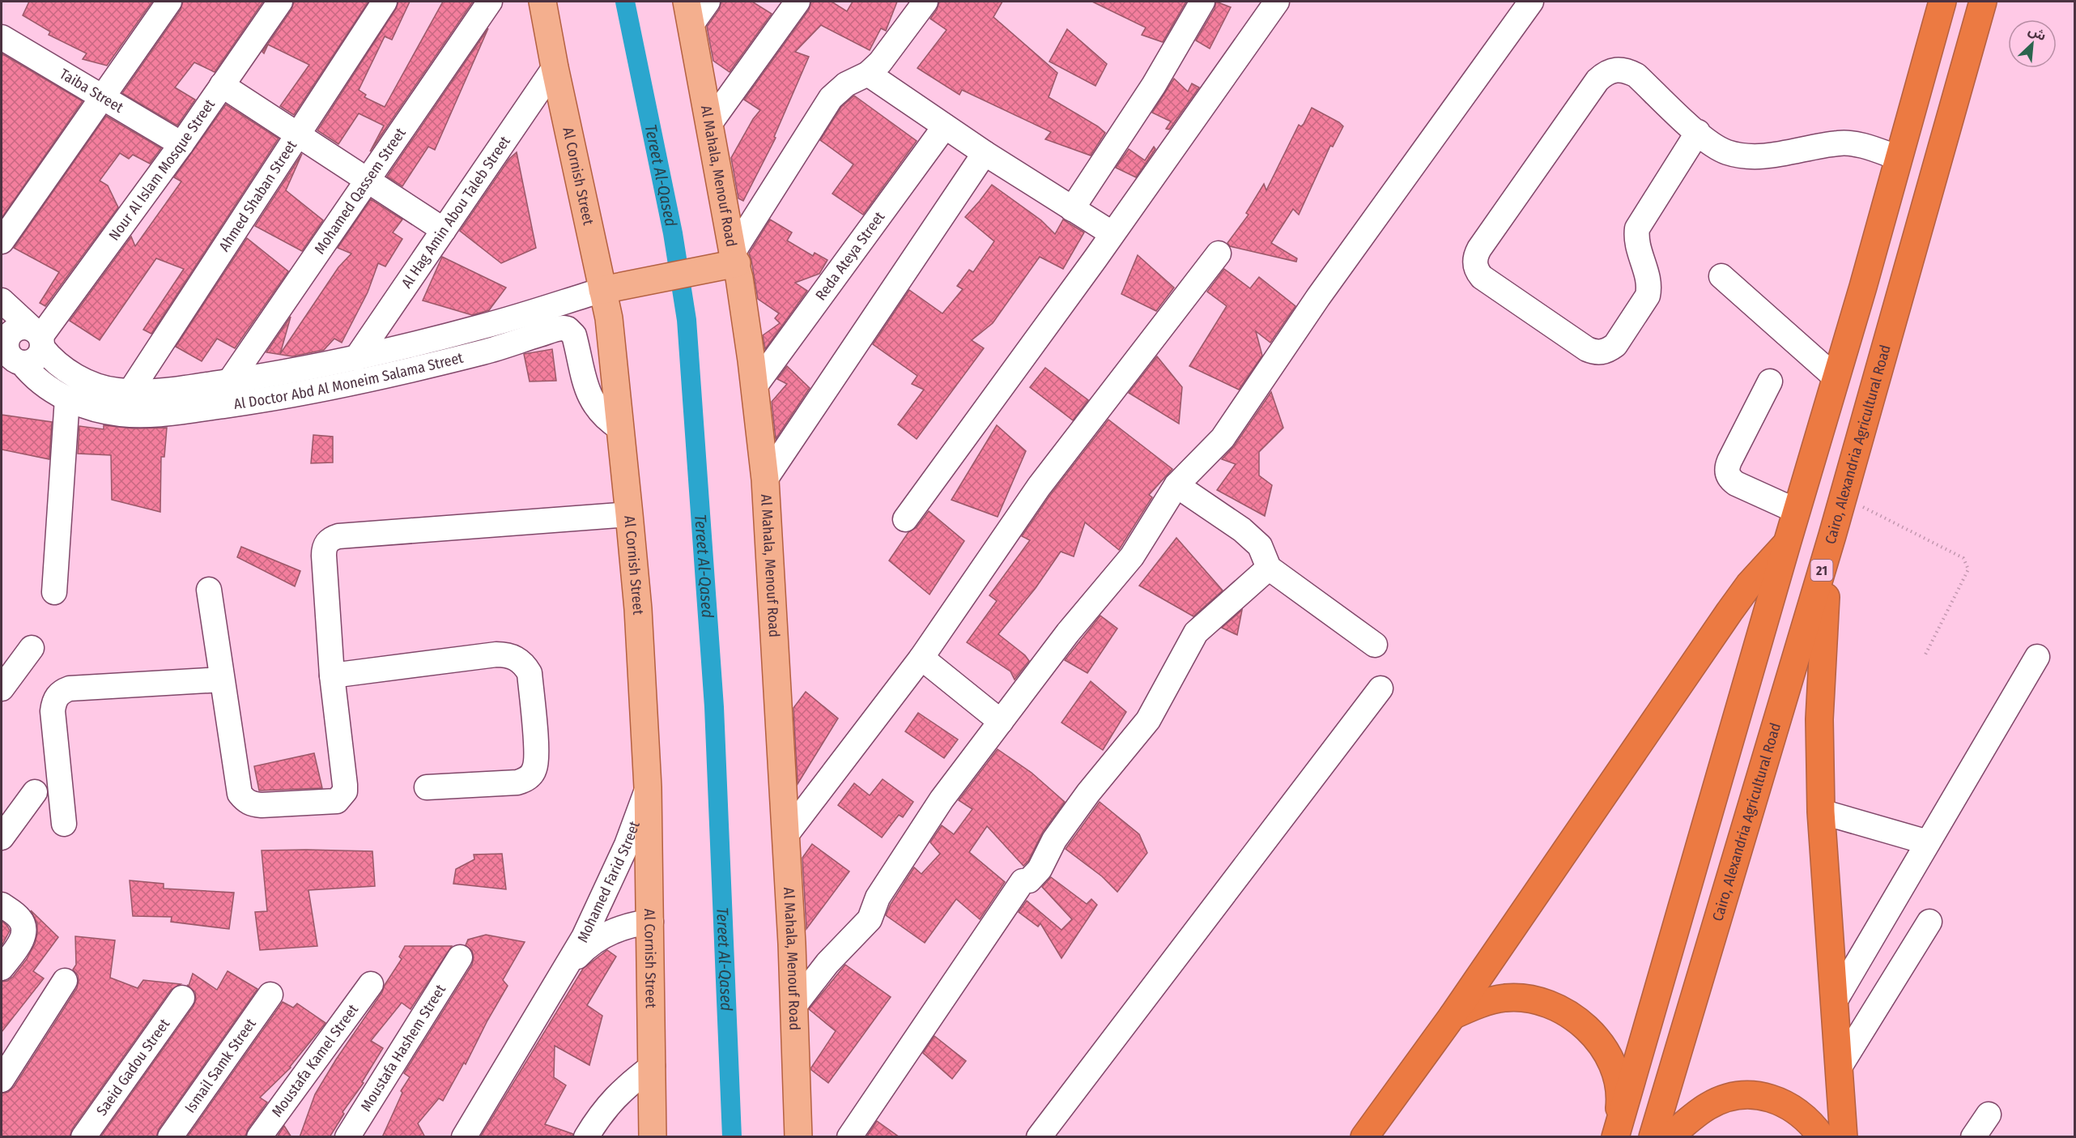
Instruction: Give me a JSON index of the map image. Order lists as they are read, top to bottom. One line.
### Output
{"streets":{"highway":["Cairo, Alexandria Agricultural Road","21"],"main road":["Al Cornish Street","Al Mahala, Menouf Road"],"street":["Taiba Street","Nour Al Islam Mosque Street","Mohamed Qassem Street","Ahmed Shaban Street","Al Hag Amin Abou Taleb Street","Reda Ateya Street","Al Doctor Abd Al Moneim Salama Street","Mohamed Farid Street","Moustafa Hashem Street","Moustafa Kamel Street","Ismail Samk Street","Saeid Gadou Street"]},"crossings":[["Taiba Street","Nour Al Islam Mosque Street"],["Nour Al Islam Mosque Street","Al Doctor Abd Al Moneim Salama Street"],["Al Cornish Street","Al Hag Amin Abou Taleb Street"],["Al Cornish Street","Al Doctor Abd Al Moneim Salama Street"],["Al Cornish Street","Mohamed Farid Street"],["Al Mahala, Menouf Road","Reda Ateya Street"],["Mohamed Qassem Street","Al Doctor Abd Al Moneim Salama Street"],["Ahmed Shaban Street","Al Doctor Abd Al Moneim Salama Street"],["Al Hag Amin Abou Taleb Street","Al Doctor Abd Al Moneim Salama Street"]],"water":["Tereet Al-Qased"],"north":"top right"}
